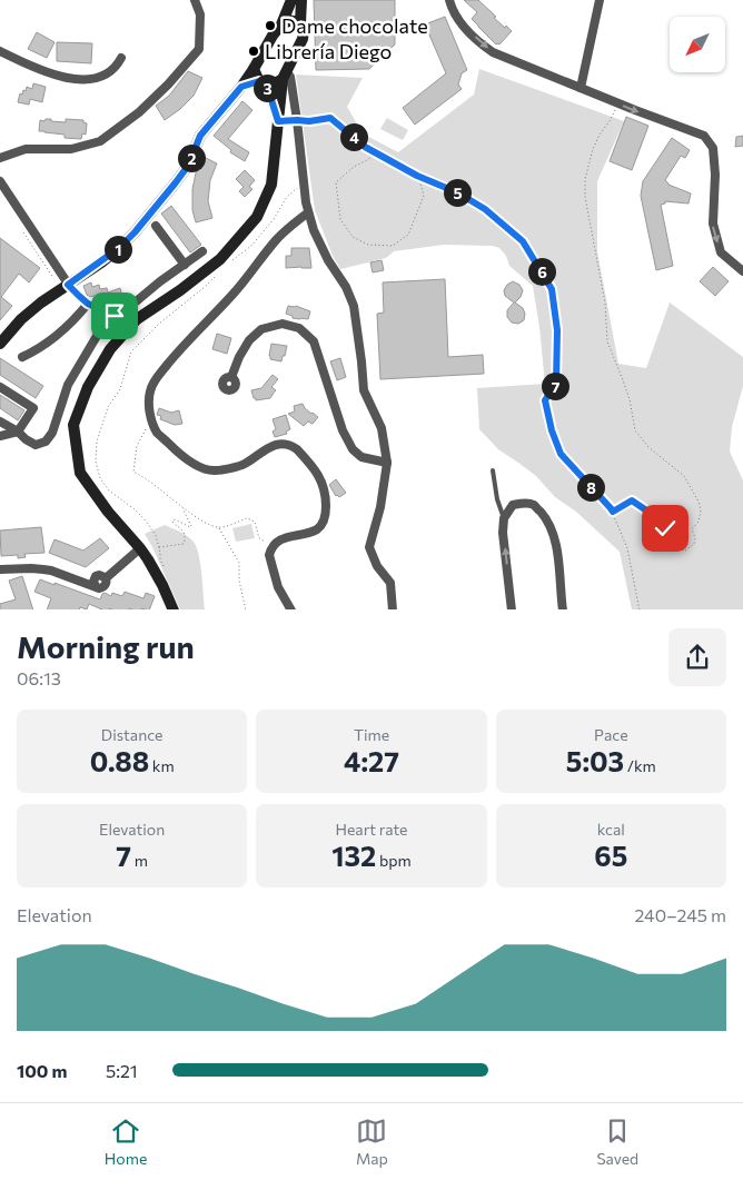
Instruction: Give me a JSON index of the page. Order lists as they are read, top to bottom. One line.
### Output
{"places":["Dame chocolate","Librería Diego"],"north":"bottom left","page":{"pins":["3","4","2","5","1","6","7","8"],"heading":["Morning run","06:13"],"stats":[["Distance","0.88 km"],["Time","4:27"],["Pace","5:03 /km"],["Elevation","7 m"],["Heart rate","132 bpm"],["kcal","65"]],"chart":["Elevation","240–245 m"],"list":[{"name":"100 m","note":"5:21"}],"tabs":["Home","Map","Saved"]}}
